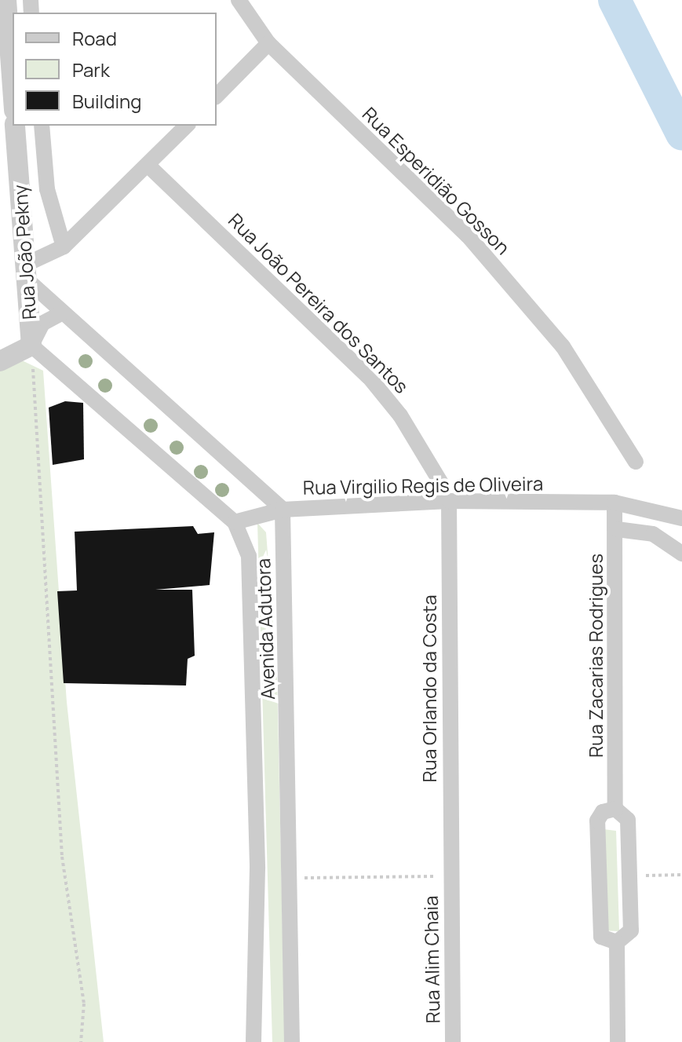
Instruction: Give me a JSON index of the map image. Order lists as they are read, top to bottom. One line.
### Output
{"streets":{"street":["Rua Esperidião Gosson","Rua João Pekny","Rua João Pereira dos Santos","Rua Virgilio Regis de Oliveira","Avenida Adutora","Rua Zacarias Rodrigues","Rua Orlando da Costa","Rua Alim Chaia"]},"crossings":[["Rua Virgilio Regis de Oliveira","Avenida Adutora"],["Rua Virgilio Regis de Oliveira","Rua Zacarias Rodrigues"],["Rua Virgilio Regis de Oliveira","Rua Orlando da Costa"],["Rua Orlando da Costa","Rua Alim Chaia"]],"legend":["Road","Park","Building"]}
